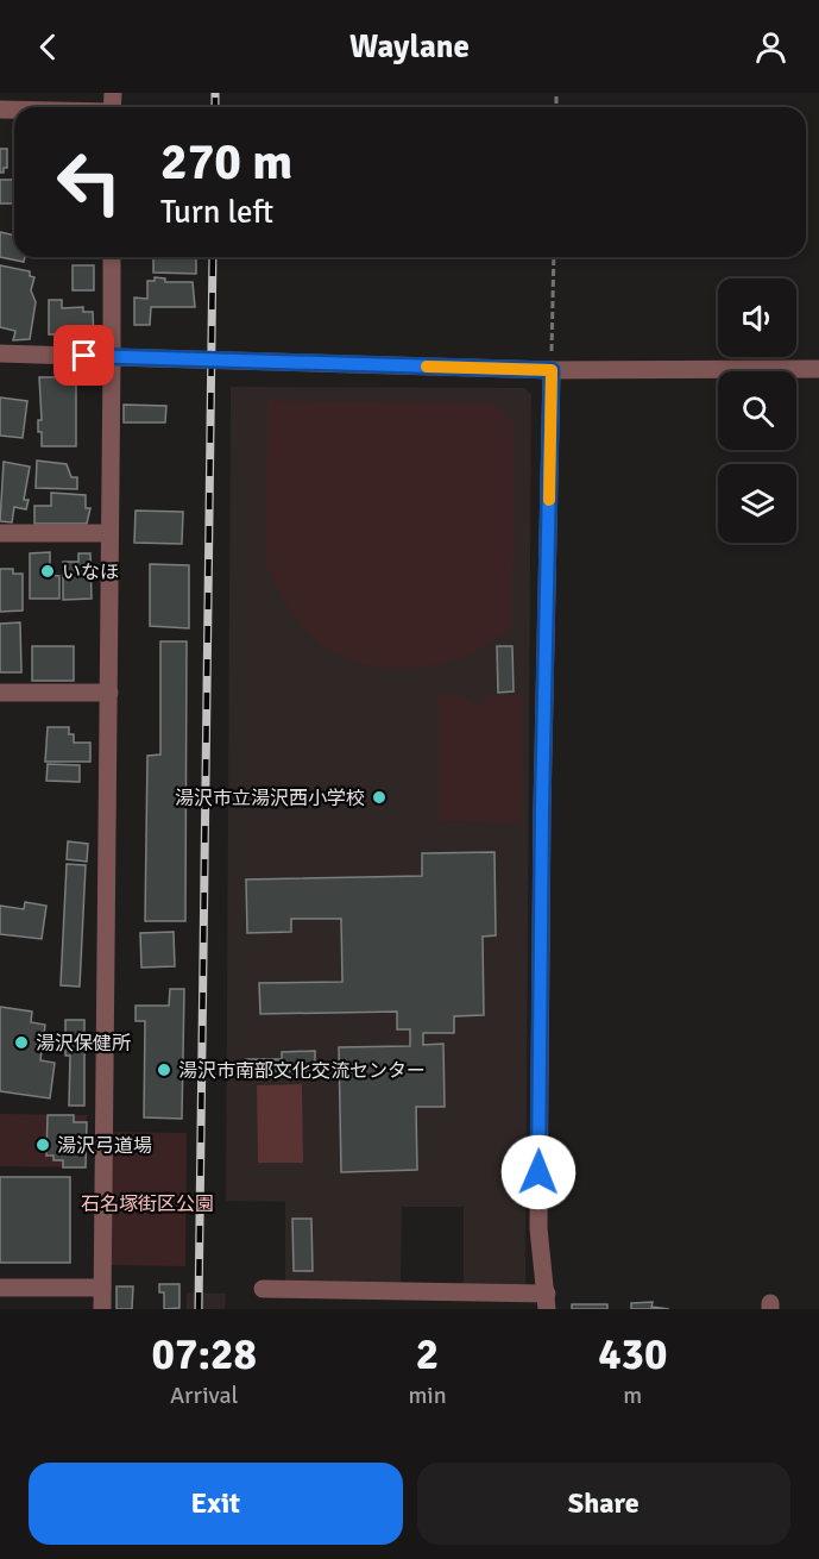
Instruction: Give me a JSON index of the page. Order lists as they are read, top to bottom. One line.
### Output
{"parks":["石名塚街区公園"],"places":["いなほ","湯沢市立湯沢西小学校","湯沢保健所","湯沢市南部文化交流センター","湯沢弓道場"],"page":{"header":"Waylane","turn":["270 m","Turn left"],"eta":["07:28","Arrival","2","min","430","m"],"buttons":["Exit","Share"]}}
